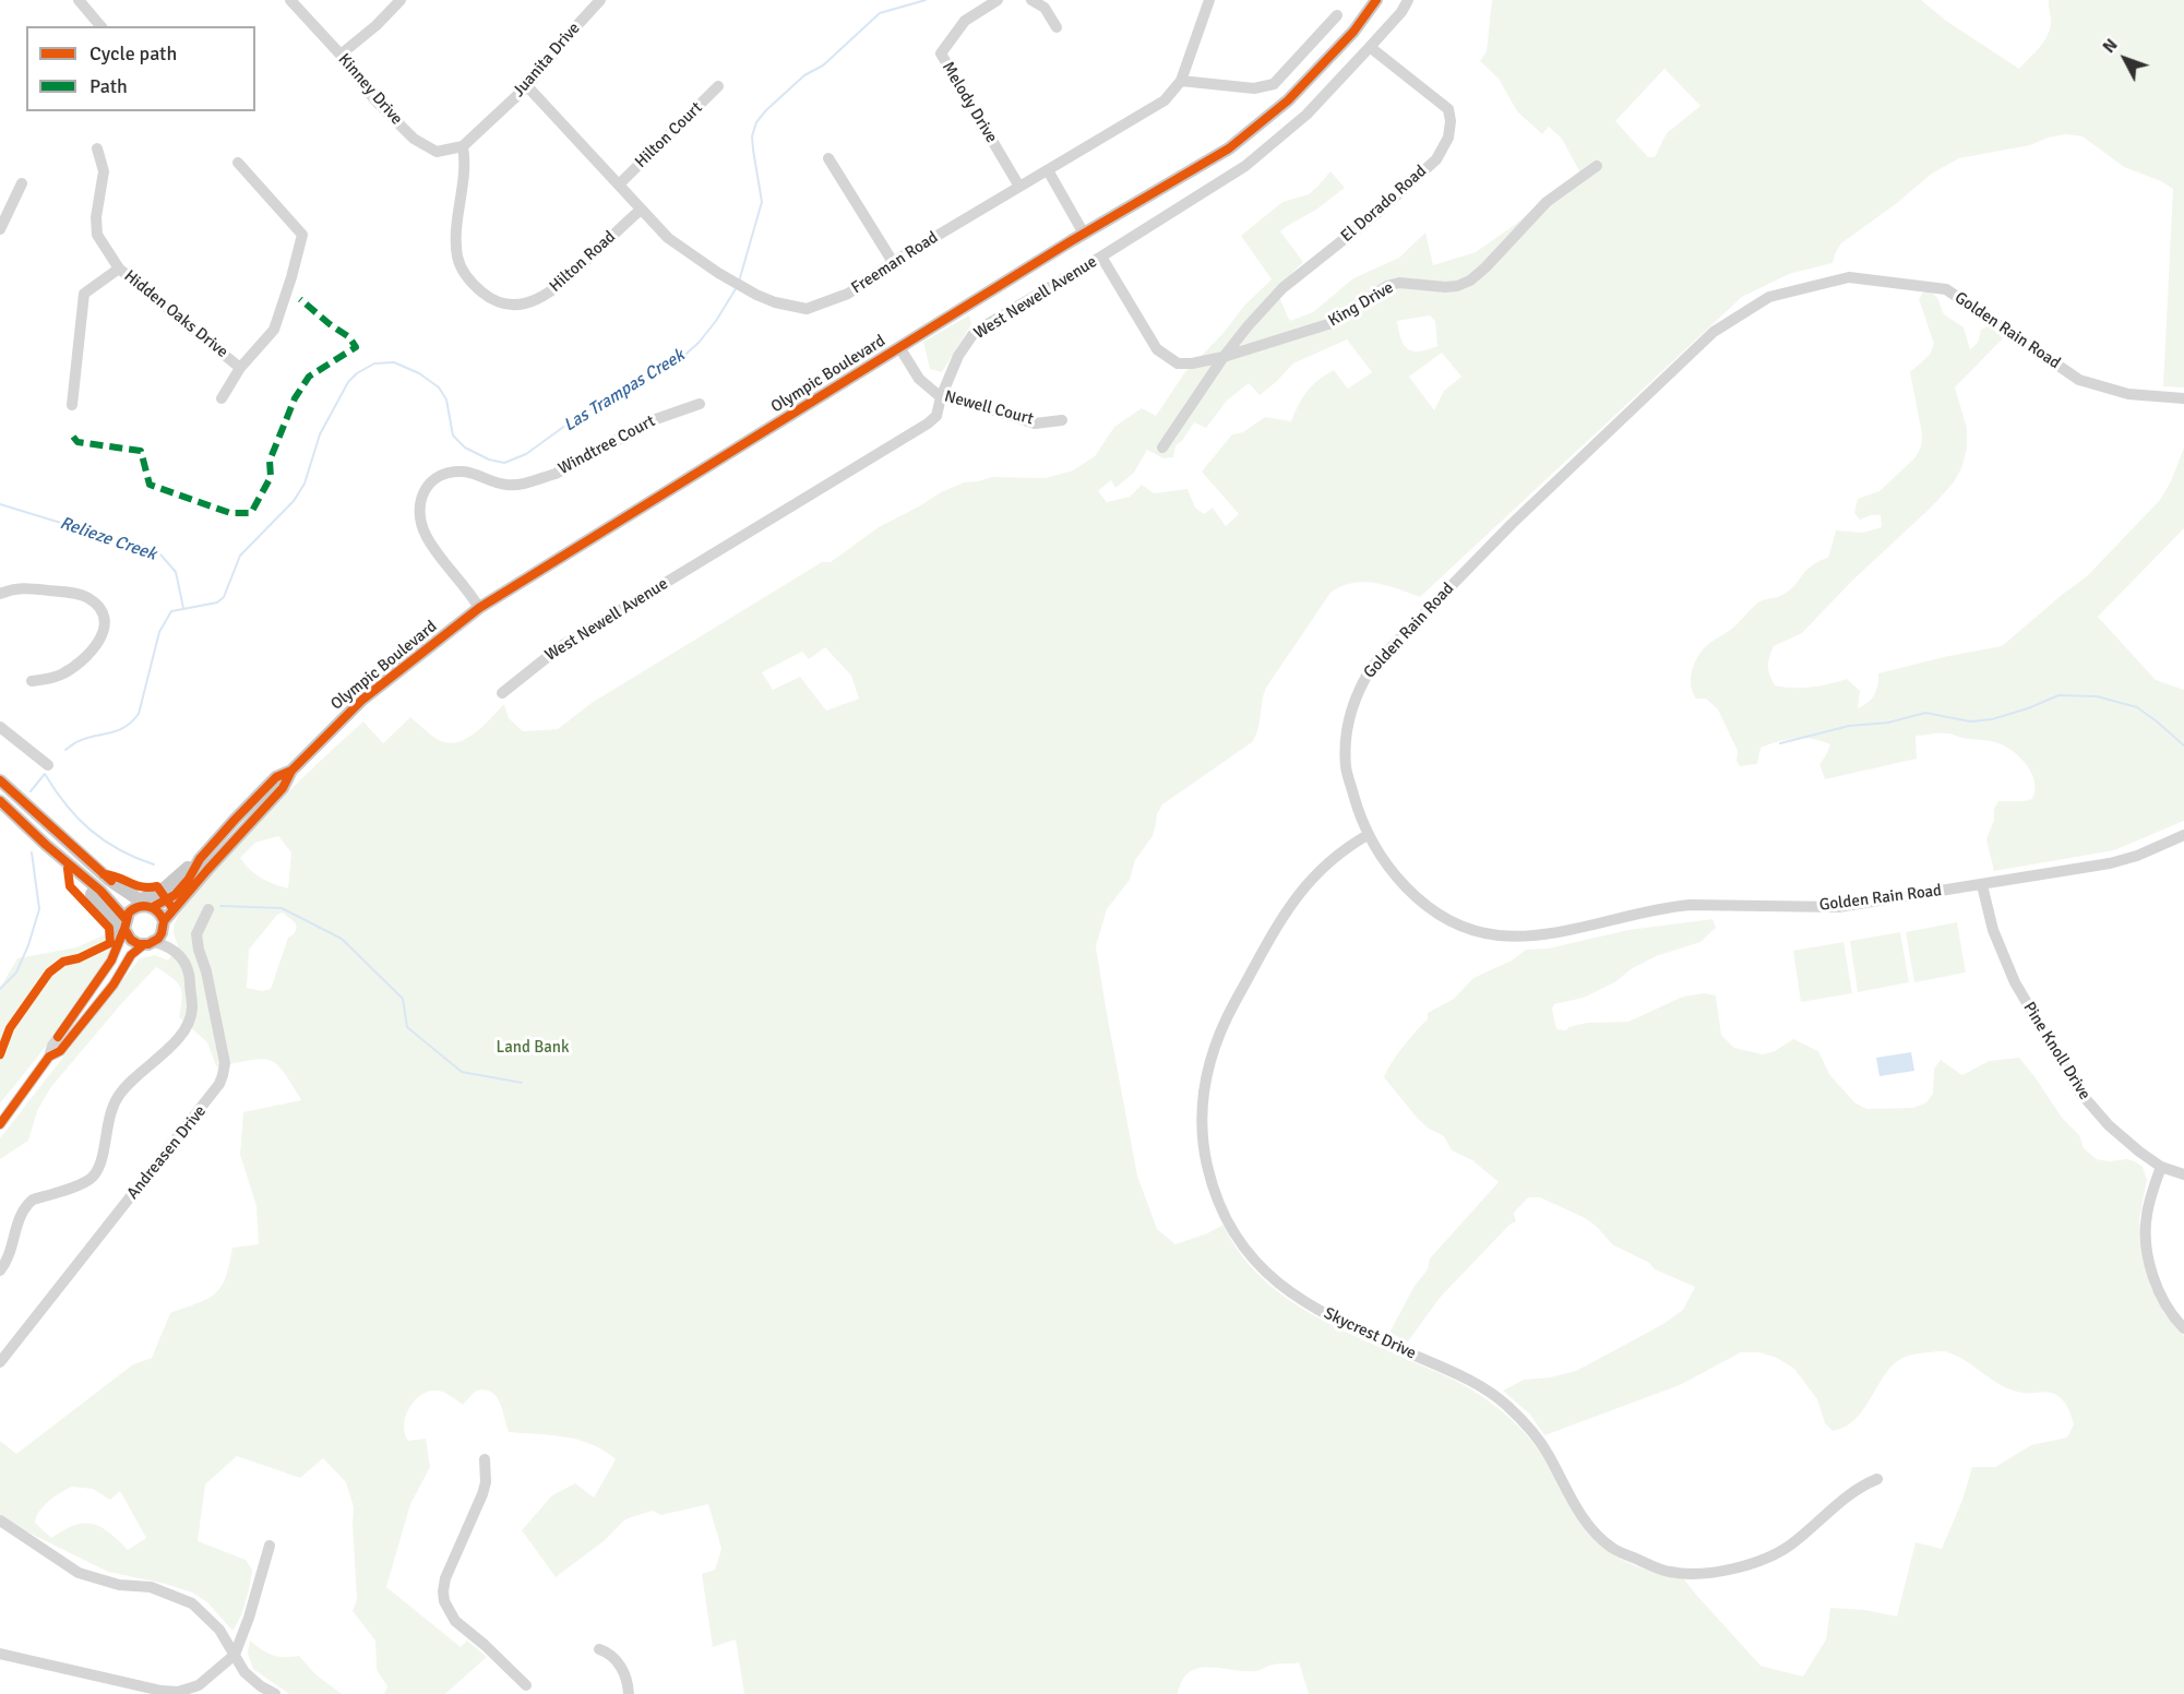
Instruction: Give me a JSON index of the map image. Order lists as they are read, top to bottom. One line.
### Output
{"streets":{"main road":["Olympic Boulevard"],"street":["Juanita Drive","Kinney Drive","Melody Drive","Hilton Court","El Dorado Road","Hilton Road","Freeman Road","West Newell Avenue","King Drive","Hidden Oaks Drive","Golden Rain Road","Newell Court","Windtree Court","Pine Knoll Drive","Andreasen Drive","Skycrest Drive"]},"crossings":[["Juanita Drive","Kinney Drive"],["Juanita Drive","Hilton Road"],["Juanita Drive","Freeman Road"],["Kinney Drive","Hilton Road"],["Melody Drive","Freeman Road"],["Hilton Court","Freeman Road"],["El Dorado Road","West Newell Avenue"],["El Dorado Road","King Drive"],["Hilton Road","Freeman Road"],["West Newell Avenue","King Drive"],["West Newell Avenue","Newell Court"],["Golden Rain Road","Pine Knoll Drive"],["Golden Rain Road","Skycrest Drive"],["Olympic Boulevard","Newell Court"],["Olympic Boulevard","Windtree Court"]],"water":["Las Trampas Creek","Relieze Creek"],"parks":["Land Bank"],"legend":["Cycle path","Path"],"north":"top left"}
